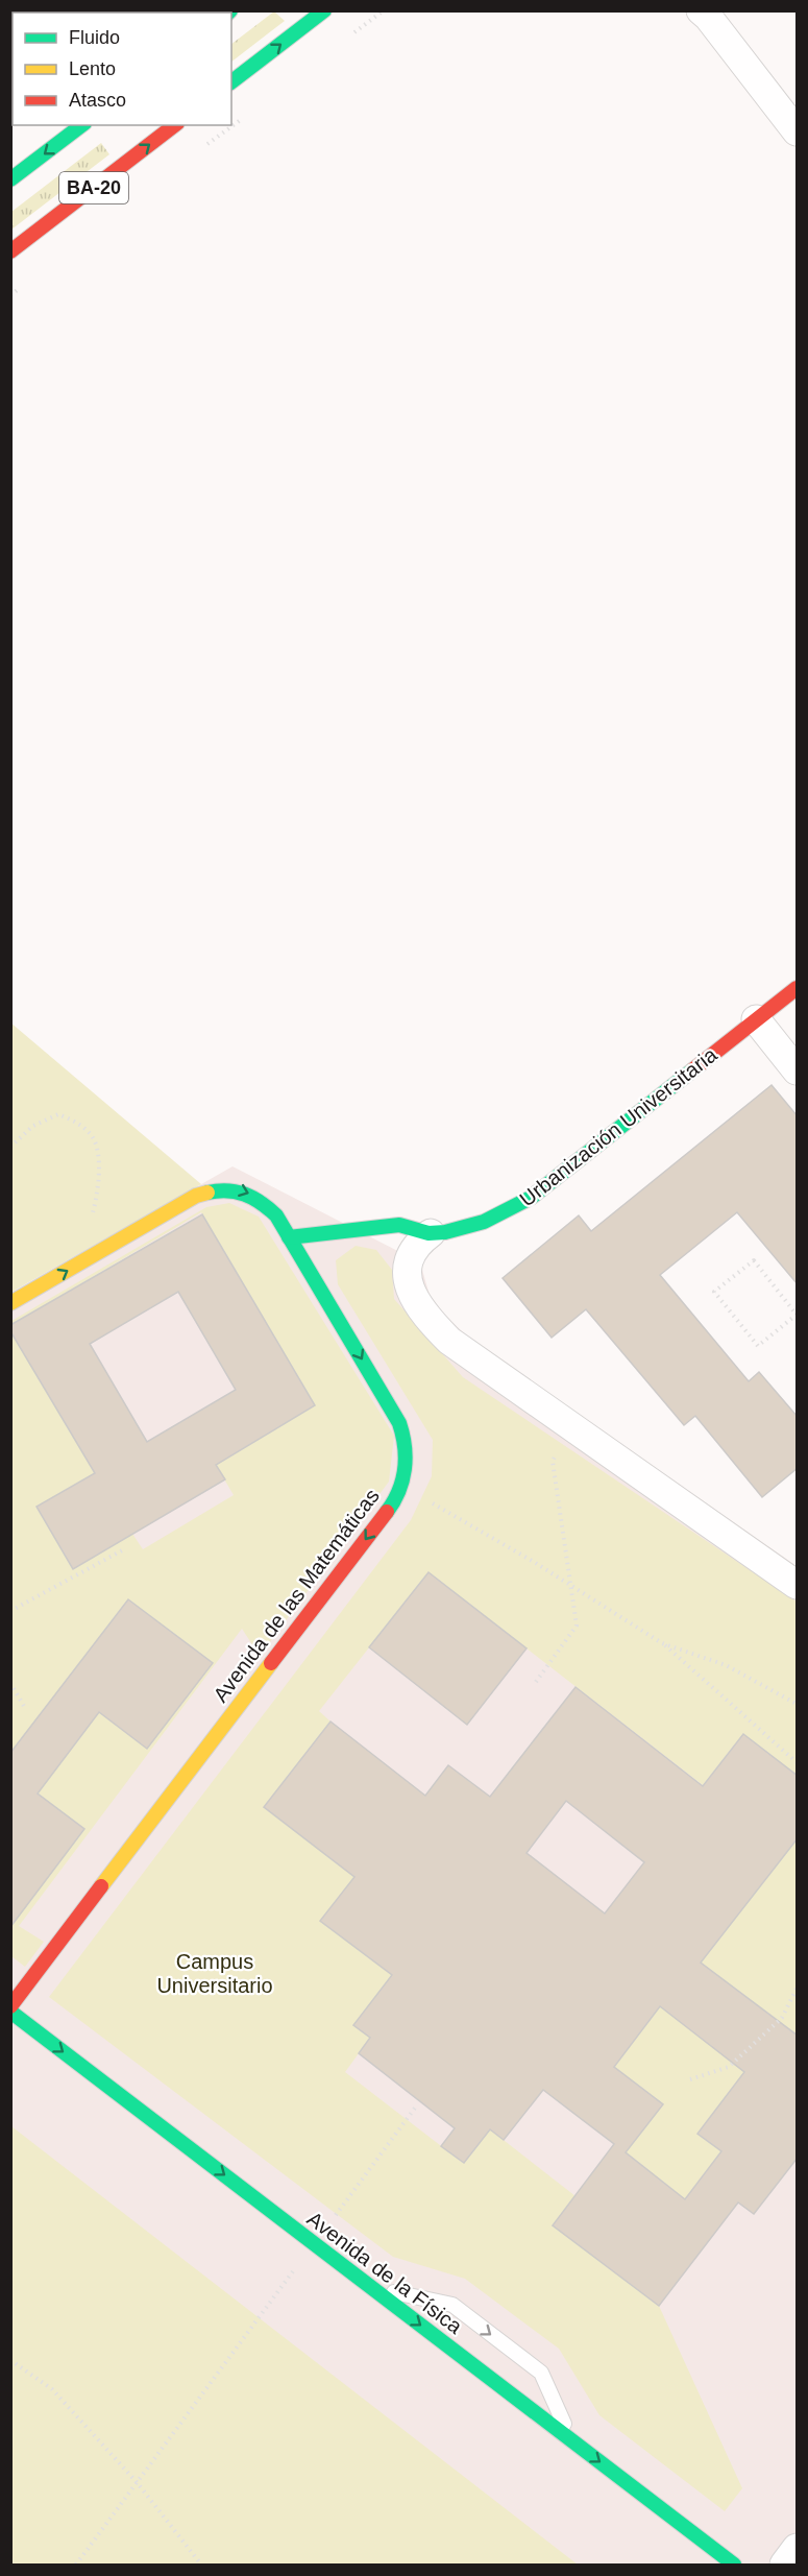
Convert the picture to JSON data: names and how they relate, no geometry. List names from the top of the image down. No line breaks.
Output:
{"streets":{"main road":["BA-20","Urbanización Universitaria","Avenida de las Matemáticas","Avenida de la Física"]},"crossings":[["Urbanización Universitaria","Avenida de las Matemáticas"]],"one_way":["Avenida de la Física"],"parks":["Campus Universitario"],"legend":["Fluido","Lento","Atasco"]}
